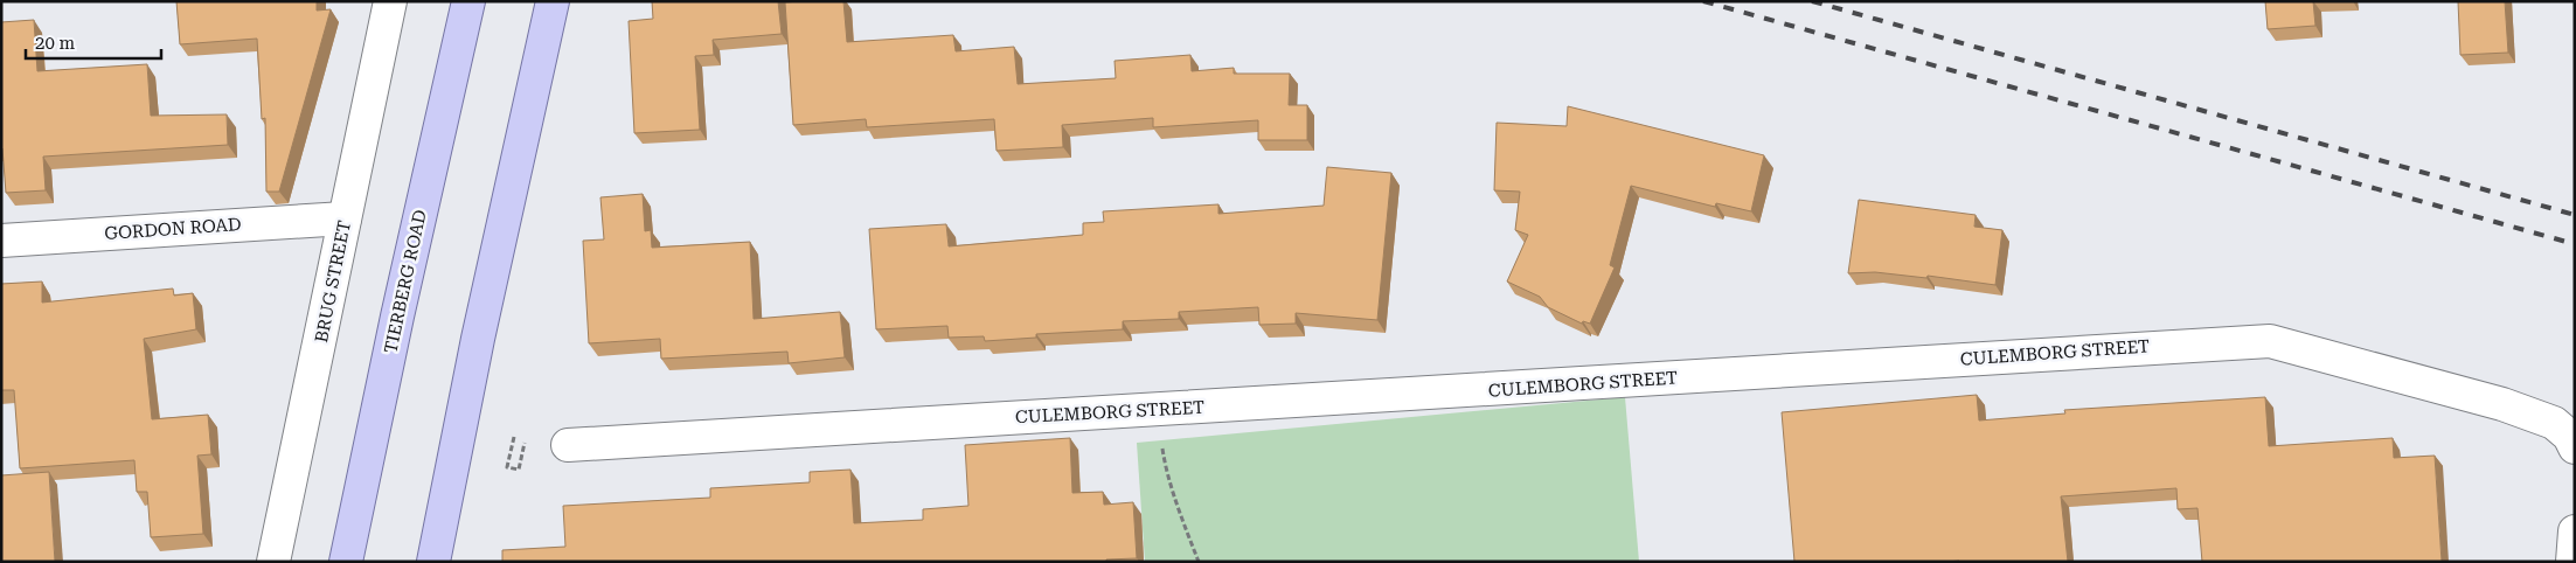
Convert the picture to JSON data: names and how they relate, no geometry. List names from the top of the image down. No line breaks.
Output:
{"streets":{"main road":["TIERBERG ROAD"],"street":["GORDON ROAD","BRUG STREET","CULEMBORG STREET"]},"crossings":[["GORDON ROAD","BRUG STREET"]],"scale_bar":"20 m"}
